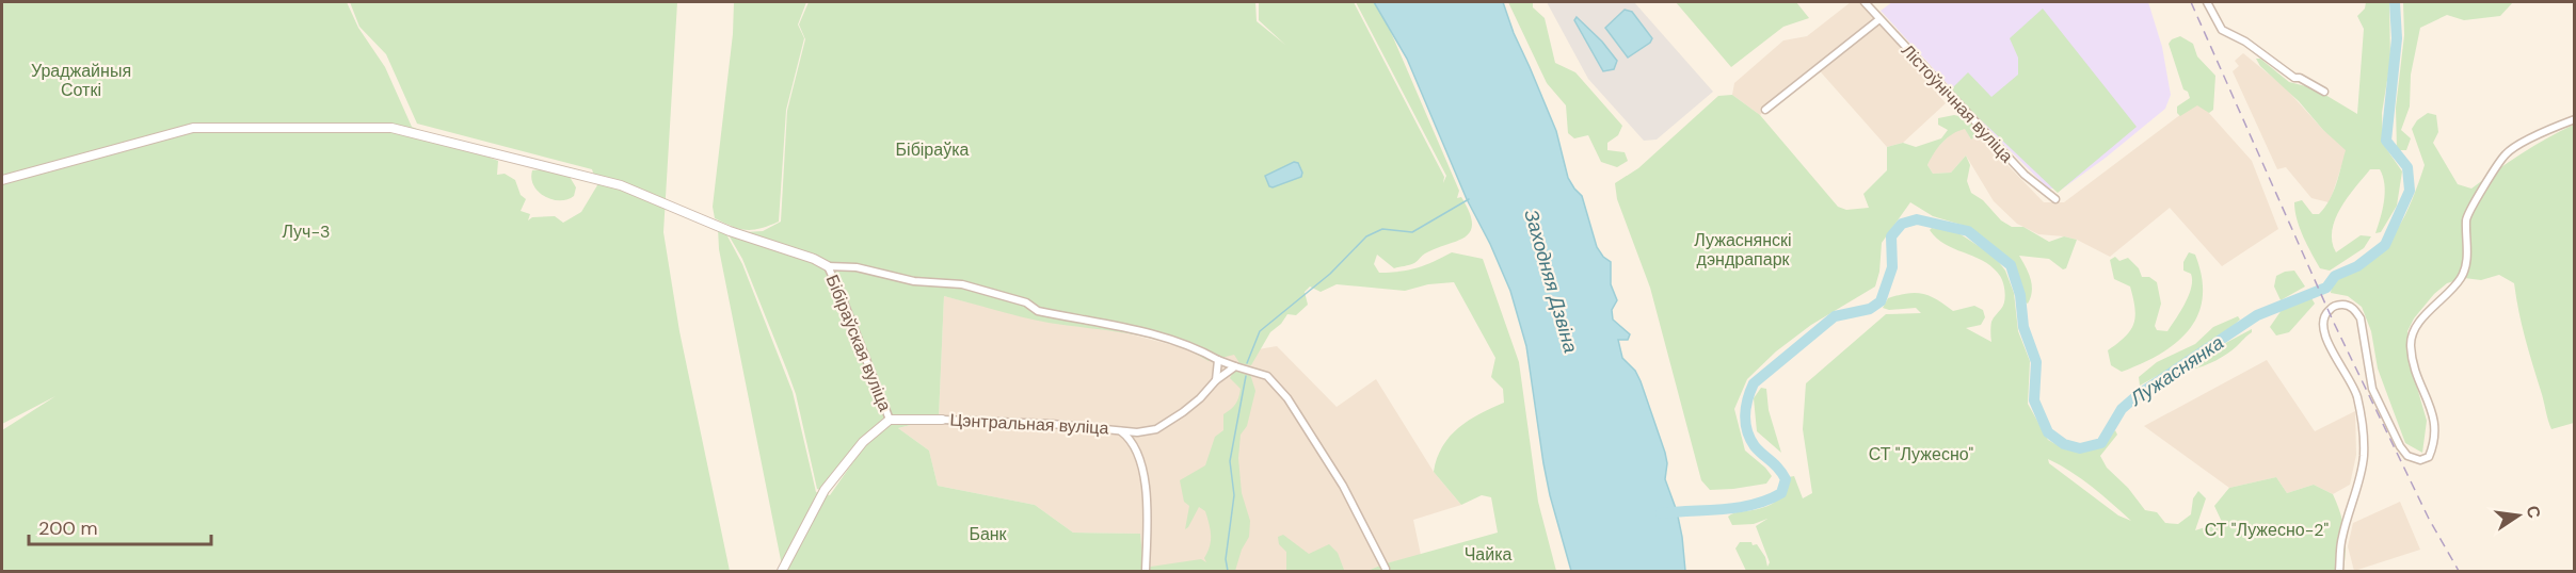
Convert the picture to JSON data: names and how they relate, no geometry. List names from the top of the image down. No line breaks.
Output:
{"streets":{"street":["Лістоўнічная вуліца","Бібіраўская вуліца","Цэнтральная вуліца"]},"water":["Заходняя Дзвіна","Лужаснянка"],"parks":["Ураджайныя Соткі","Бібіраўка","Луч-3","Лужаснянскі дэндрапарк","СТ \"Лужесно\"","СТ \"Лужесно-2\"","Банк","Чайка"],"scale_bar":"200 m","north":"right"}
